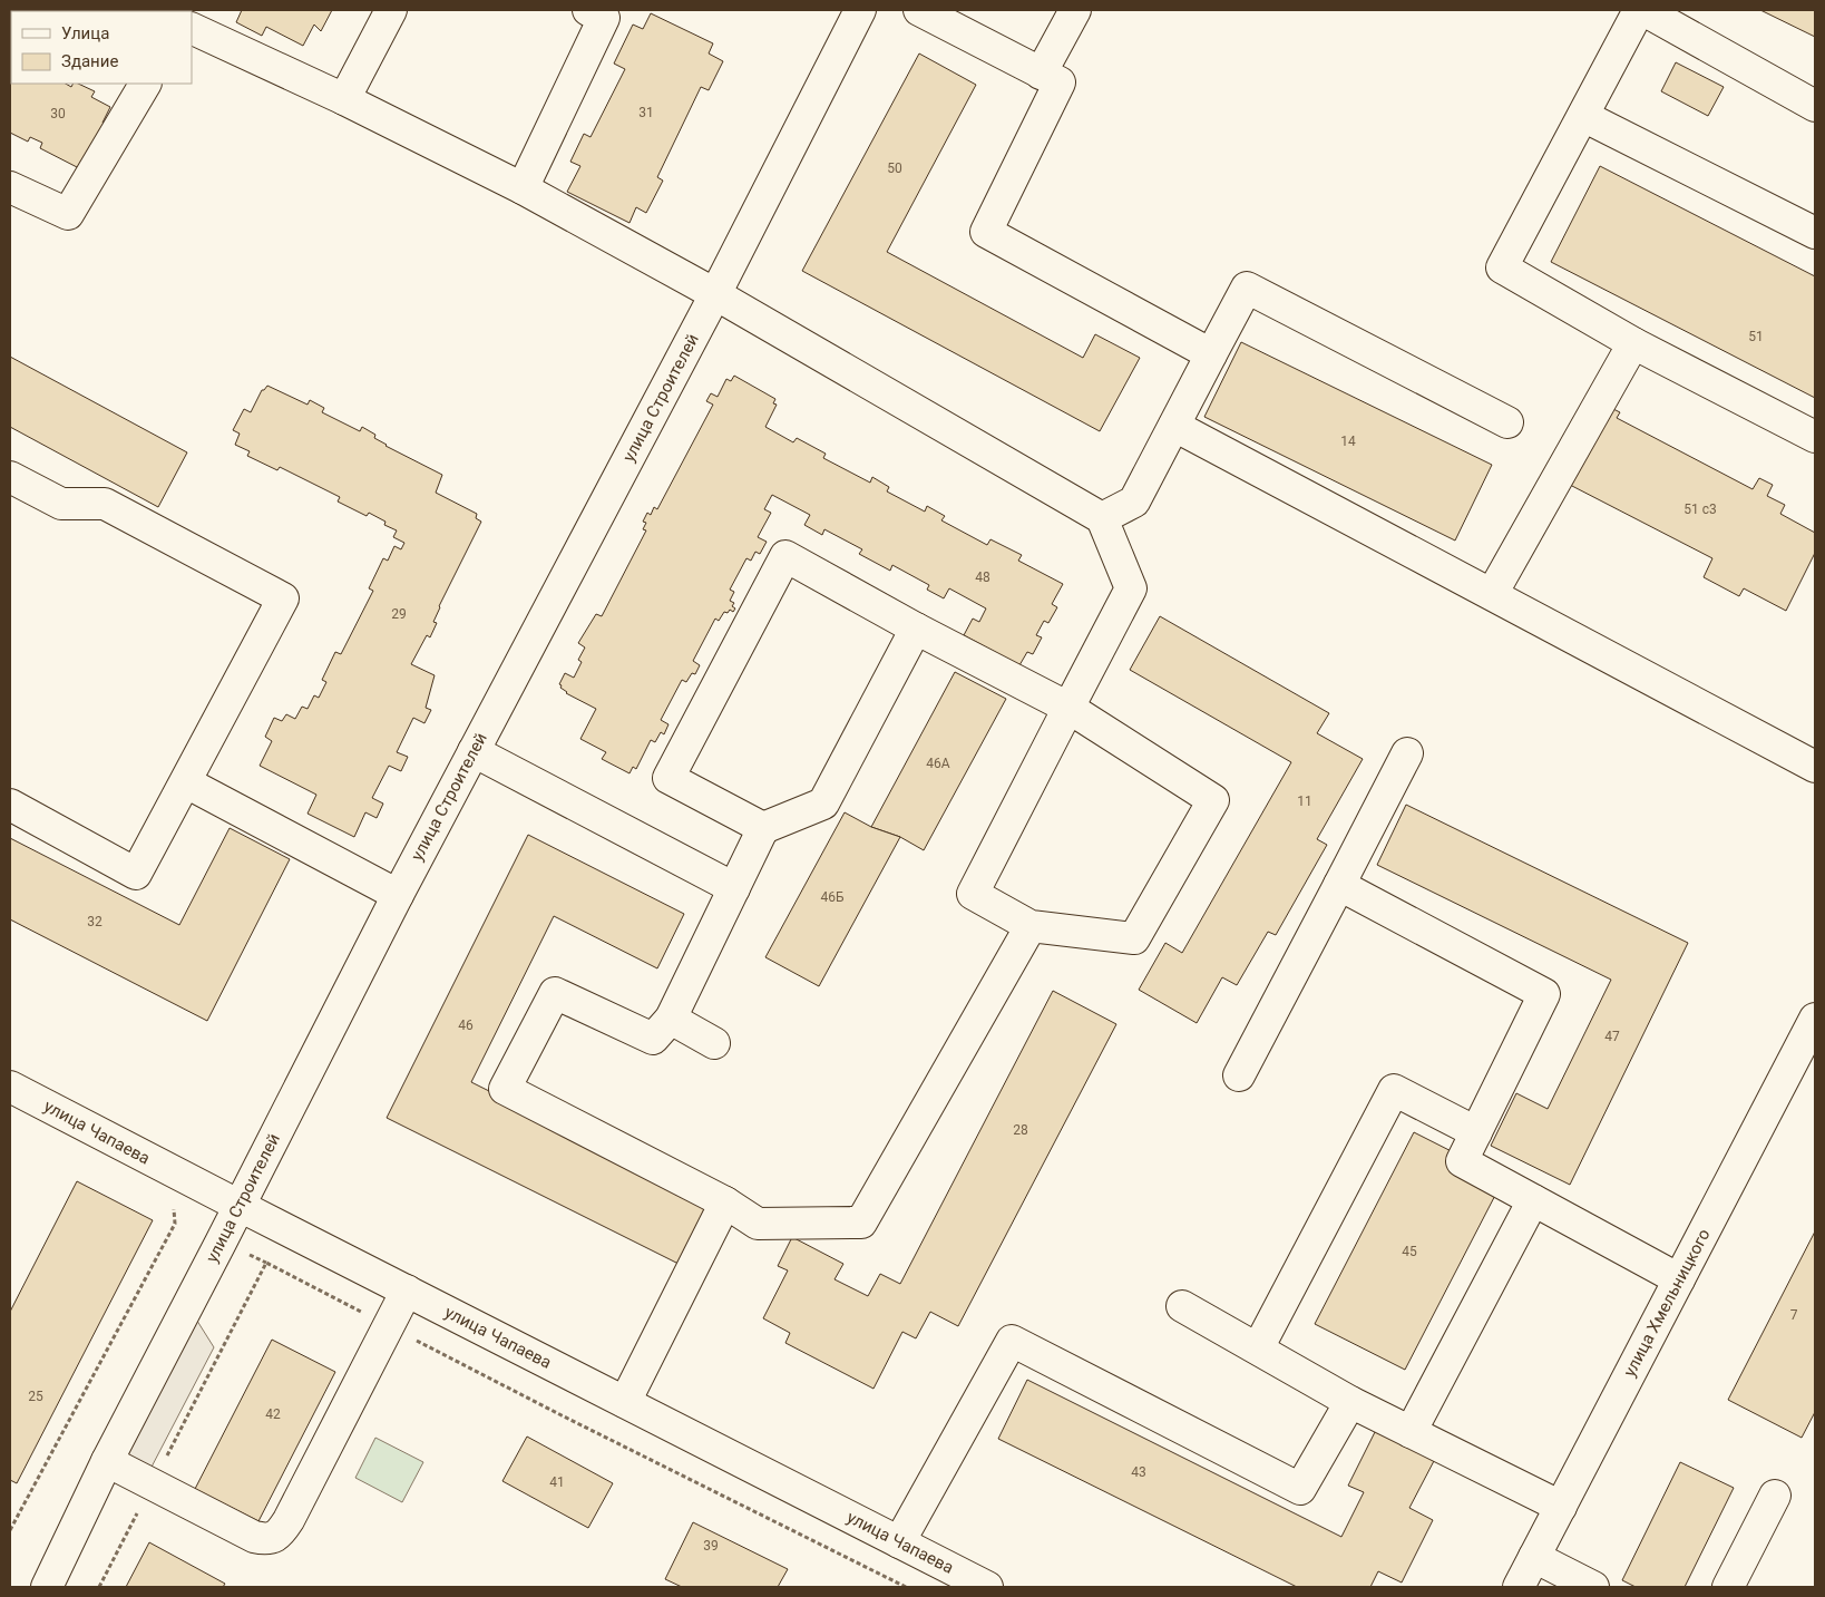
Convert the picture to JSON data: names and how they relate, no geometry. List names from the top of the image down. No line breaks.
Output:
{"streets":{"street":["улица Строителей","улица Чапаева","улица Хмельницкого"]},"crossings":[["улица Строителей","улица Чапаева"]],"house_numbers":["31","30","50","51","14","51 с3","48","29","46А","11","46Б","32","46","47","28","45","7","25","42","43","41","39"],"legend":["Улица","Здание"]}
